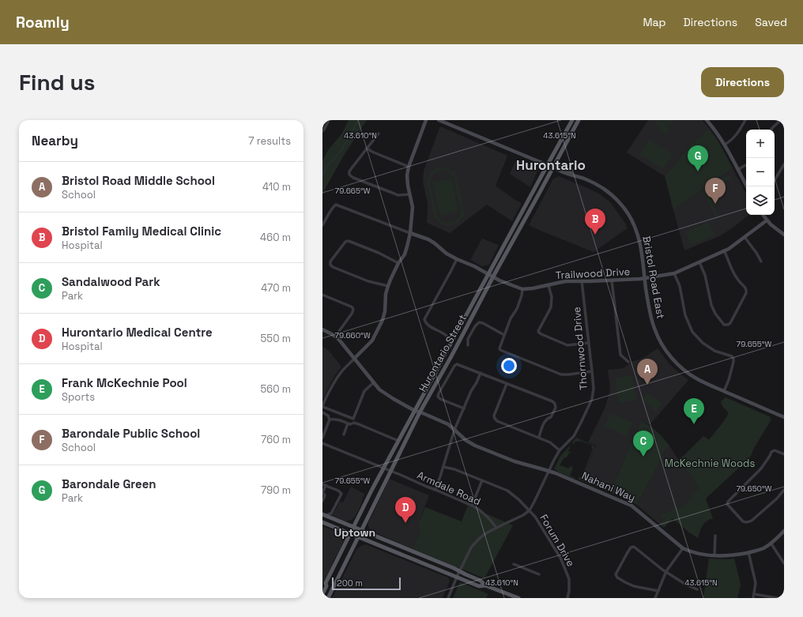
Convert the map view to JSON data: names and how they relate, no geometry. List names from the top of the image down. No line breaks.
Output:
{"streets":{"main road":["Hurontario Street"],"street":["Trailwood Drive","Bristol Road East","Thornwood Drive","Nahani Way","Armdale Road","Forum Drive"]},"crossings":[["Trailwood Drive","Bristol Road East"],["Trailwood Drive","Thornwood Drive"],["Trailwood Drive","Hurontario Street"],["Bristol Road East","Hurontario Street"],["Thornwood Drive","Nahani Way"],["Thornwood Drive","Forum Drive"],["Hurontario Street","Nahani Way"],["Hurontario Street","Armdale Road"]],"districts":["Hurontario","Uptown"],"parks":["McKechnie Woods"],"scale_bar":"200 m","page":{"header":"Roamly","nav":["Map","Directions","Saved"],"buttons":"Directions","title":"Find us","heading":["Nearby","7 results"],"map_buttons":["+","−"],"pins":["G","F","B","A","E","C","D"],"list":[{"mark":"A","name":"Bristol Road Middle School","note":"School","value":"410 m"},{"mark":"B","name":"Bristol Family Medical Clinic","note":"Hospital","value":"460 m"},{"mark":"C","name":"Sandalwood Park","note":"Park","value":"470 m"},{"mark":"D","name":"Hurontario Medical Centre","note":"Hospital","value":"550 m"},{"mark":"E","name":"Frank McKechnie Pool","note":"Sports","value":"560 m"},{"mark":"F","name":"Barondale Public School","note":"School","value":"760 m"},{"mark":"G","name":"Barondale Green","note":"Park","value":"790 m"}],"scale":"200 m"},"coordinates":["43.610°N","43.615°N","79.665°W","79.660°W","79.655°W","79.650°W"]}
